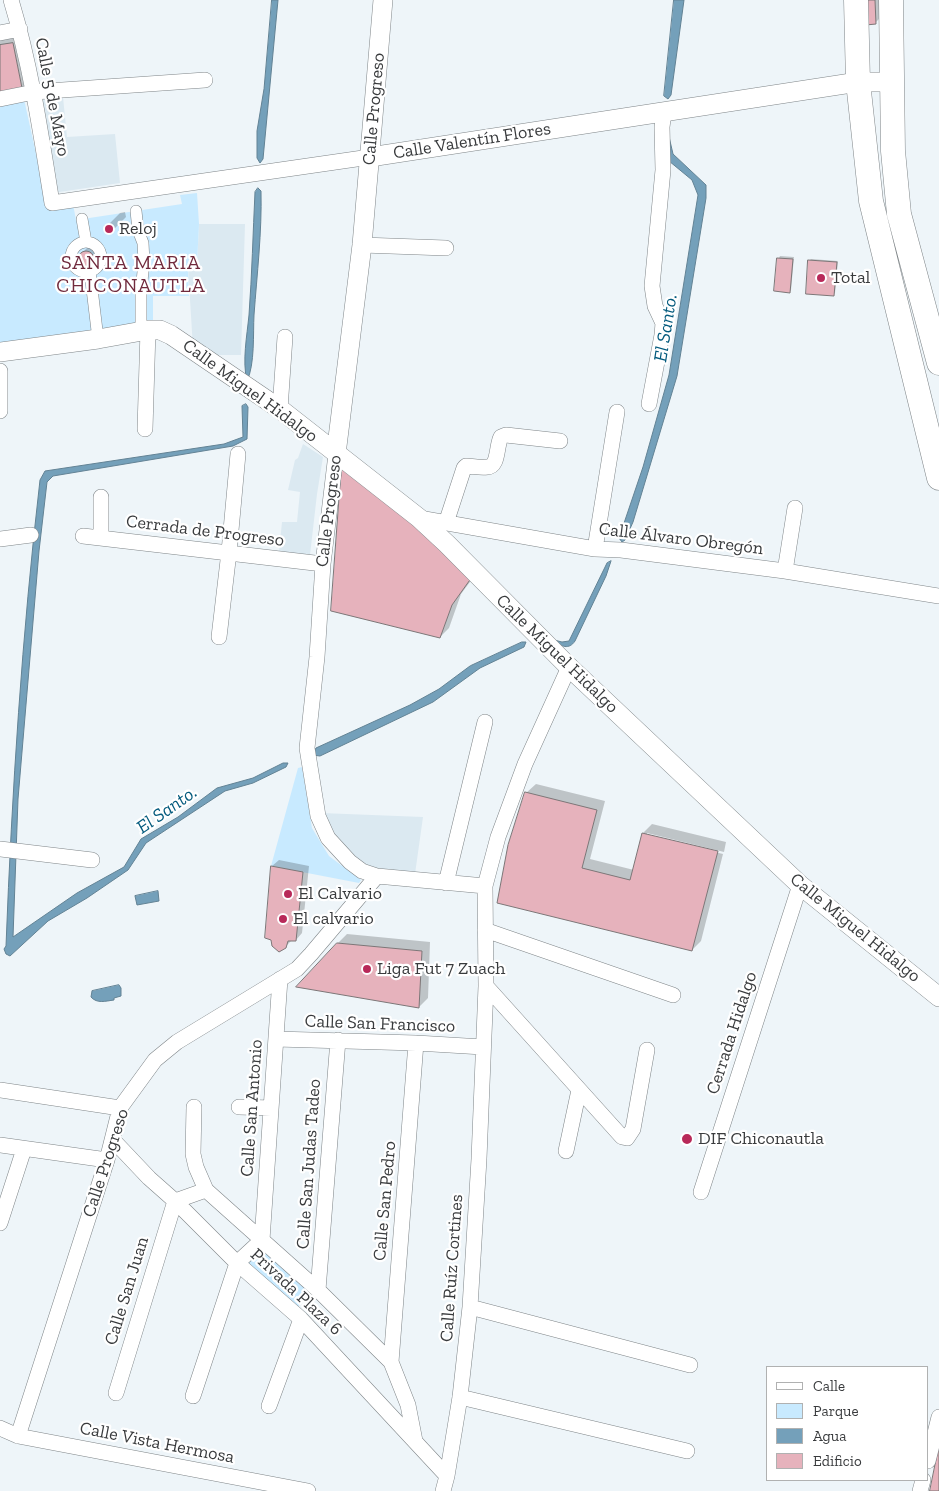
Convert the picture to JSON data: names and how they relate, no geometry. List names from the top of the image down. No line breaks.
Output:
{"streets":{"street":["Calle 5 de Mayo","Calle Progreso","Calle Valentín Flores","Calle Miguel Hidalgo","Cerrada de Progreso","Calle Álvaro Obregón","Calle San Francisco","Cerrada Hidalgo","Calle San Antonio","Calle San Judas Tadeo","Calle San Pedro","Calle Ruíz Cortines","Calle San Juan","Privada Plaza 6","Calle Vista Hermosa"]},"crossings":[["Calle 5 de Mayo","Calle Valentín Flores"],["Calle Progreso","Calle Valentín Flores"],["Calle Progreso","Calle Miguel Hidalgo"],["Calle Progreso","Cerrada de Progreso"],["Calle Progreso","Calle San Antonio"],["Calle Progreso","Privada Plaza 6"],["Calle Progreso","Calle Vista Hermosa"],["Calle Miguel Hidalgo","Calle Álvaro Obregón"],["Calle Miguel Hidalgo","Cerrada Hidalgo"],["Calle San Francisco","Calle San Antonio"],["Calle San Francisco","Calle San Judas Tadeo"],["Calle San Francisco","Calle San Pedro"],["Calle San Francisco","Calle Ruíz Cortines"],["Calle Ruíz Cortines","Privada Plaza 6"],["Calle San Juan","Privada Plaza 6"]],"districts":["SANTA MARIA CHICONAUTLA"],"water":["El Santo."],"places":["Reloj","Total","El Calvario","El calvario","Liga Fut 7 Zuach","DIF Chiconautla"],"legend":["Calle","Parque","Agua","Edificio"]}
